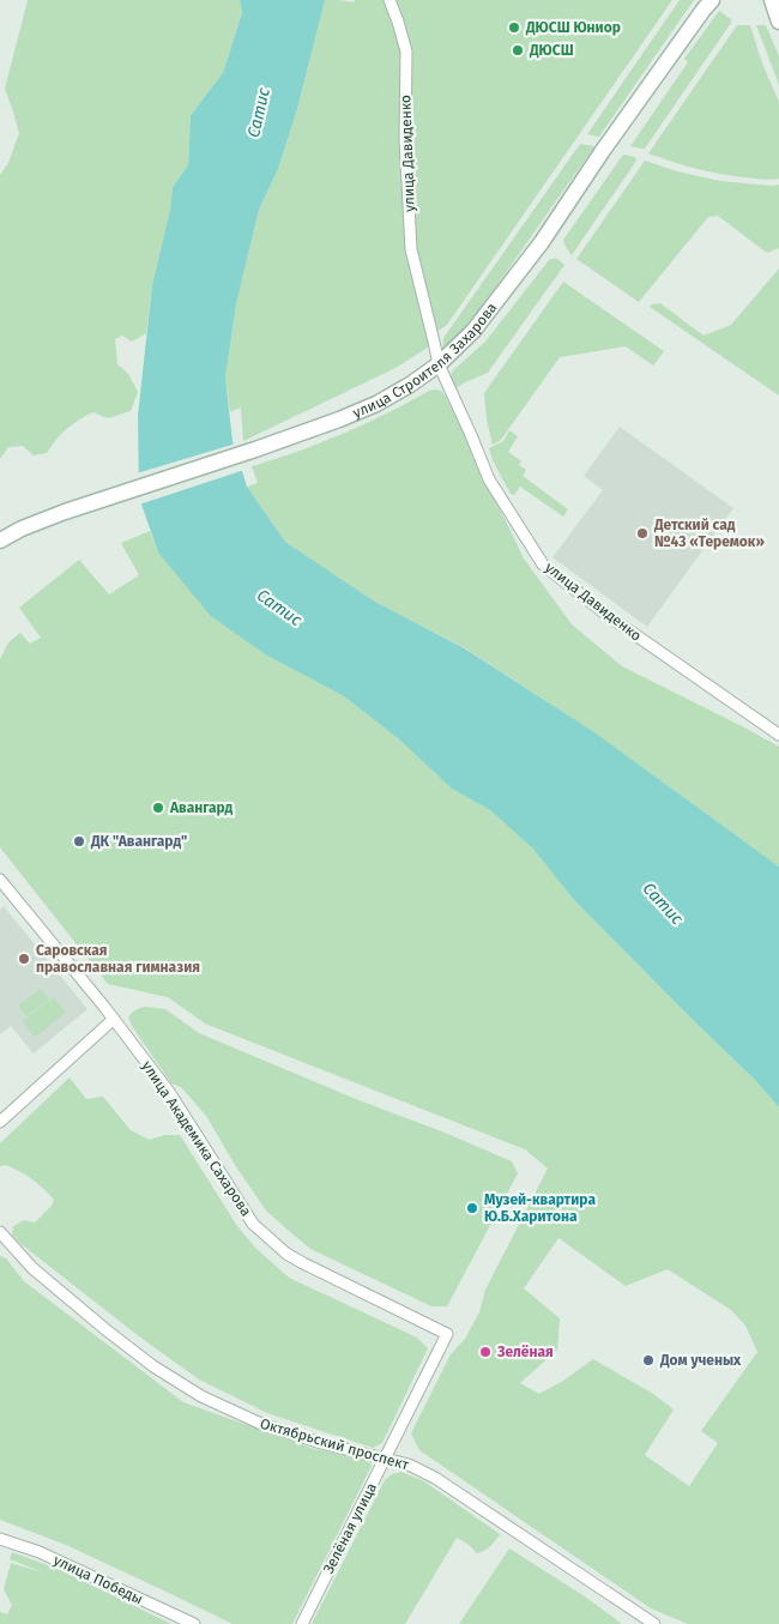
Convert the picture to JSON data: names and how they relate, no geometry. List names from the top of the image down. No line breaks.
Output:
{"streets":{"street":["улица Давиденко","улица Строителя Захарова","улица Академика Сахарова","Октябрьский проспект","Зелёная улица","улица Победы"]},"crossings":[["улица Давиденко","улица Строителя Захарова"],["улица Академика Сахарова","Зелёная улица"],["Октябрьский проспект","Зелёная улица"]],"water":["Сатис"],"places":["ДЮСШ Юниор","ДЮСШ","Детский сад №43 «Теремок»","Авангард","ДК \"Авангард\"","Саровская православная гимназия","Музей-квартира Ю.Б.Харитона","Зелёная","Дом ученых"]}
